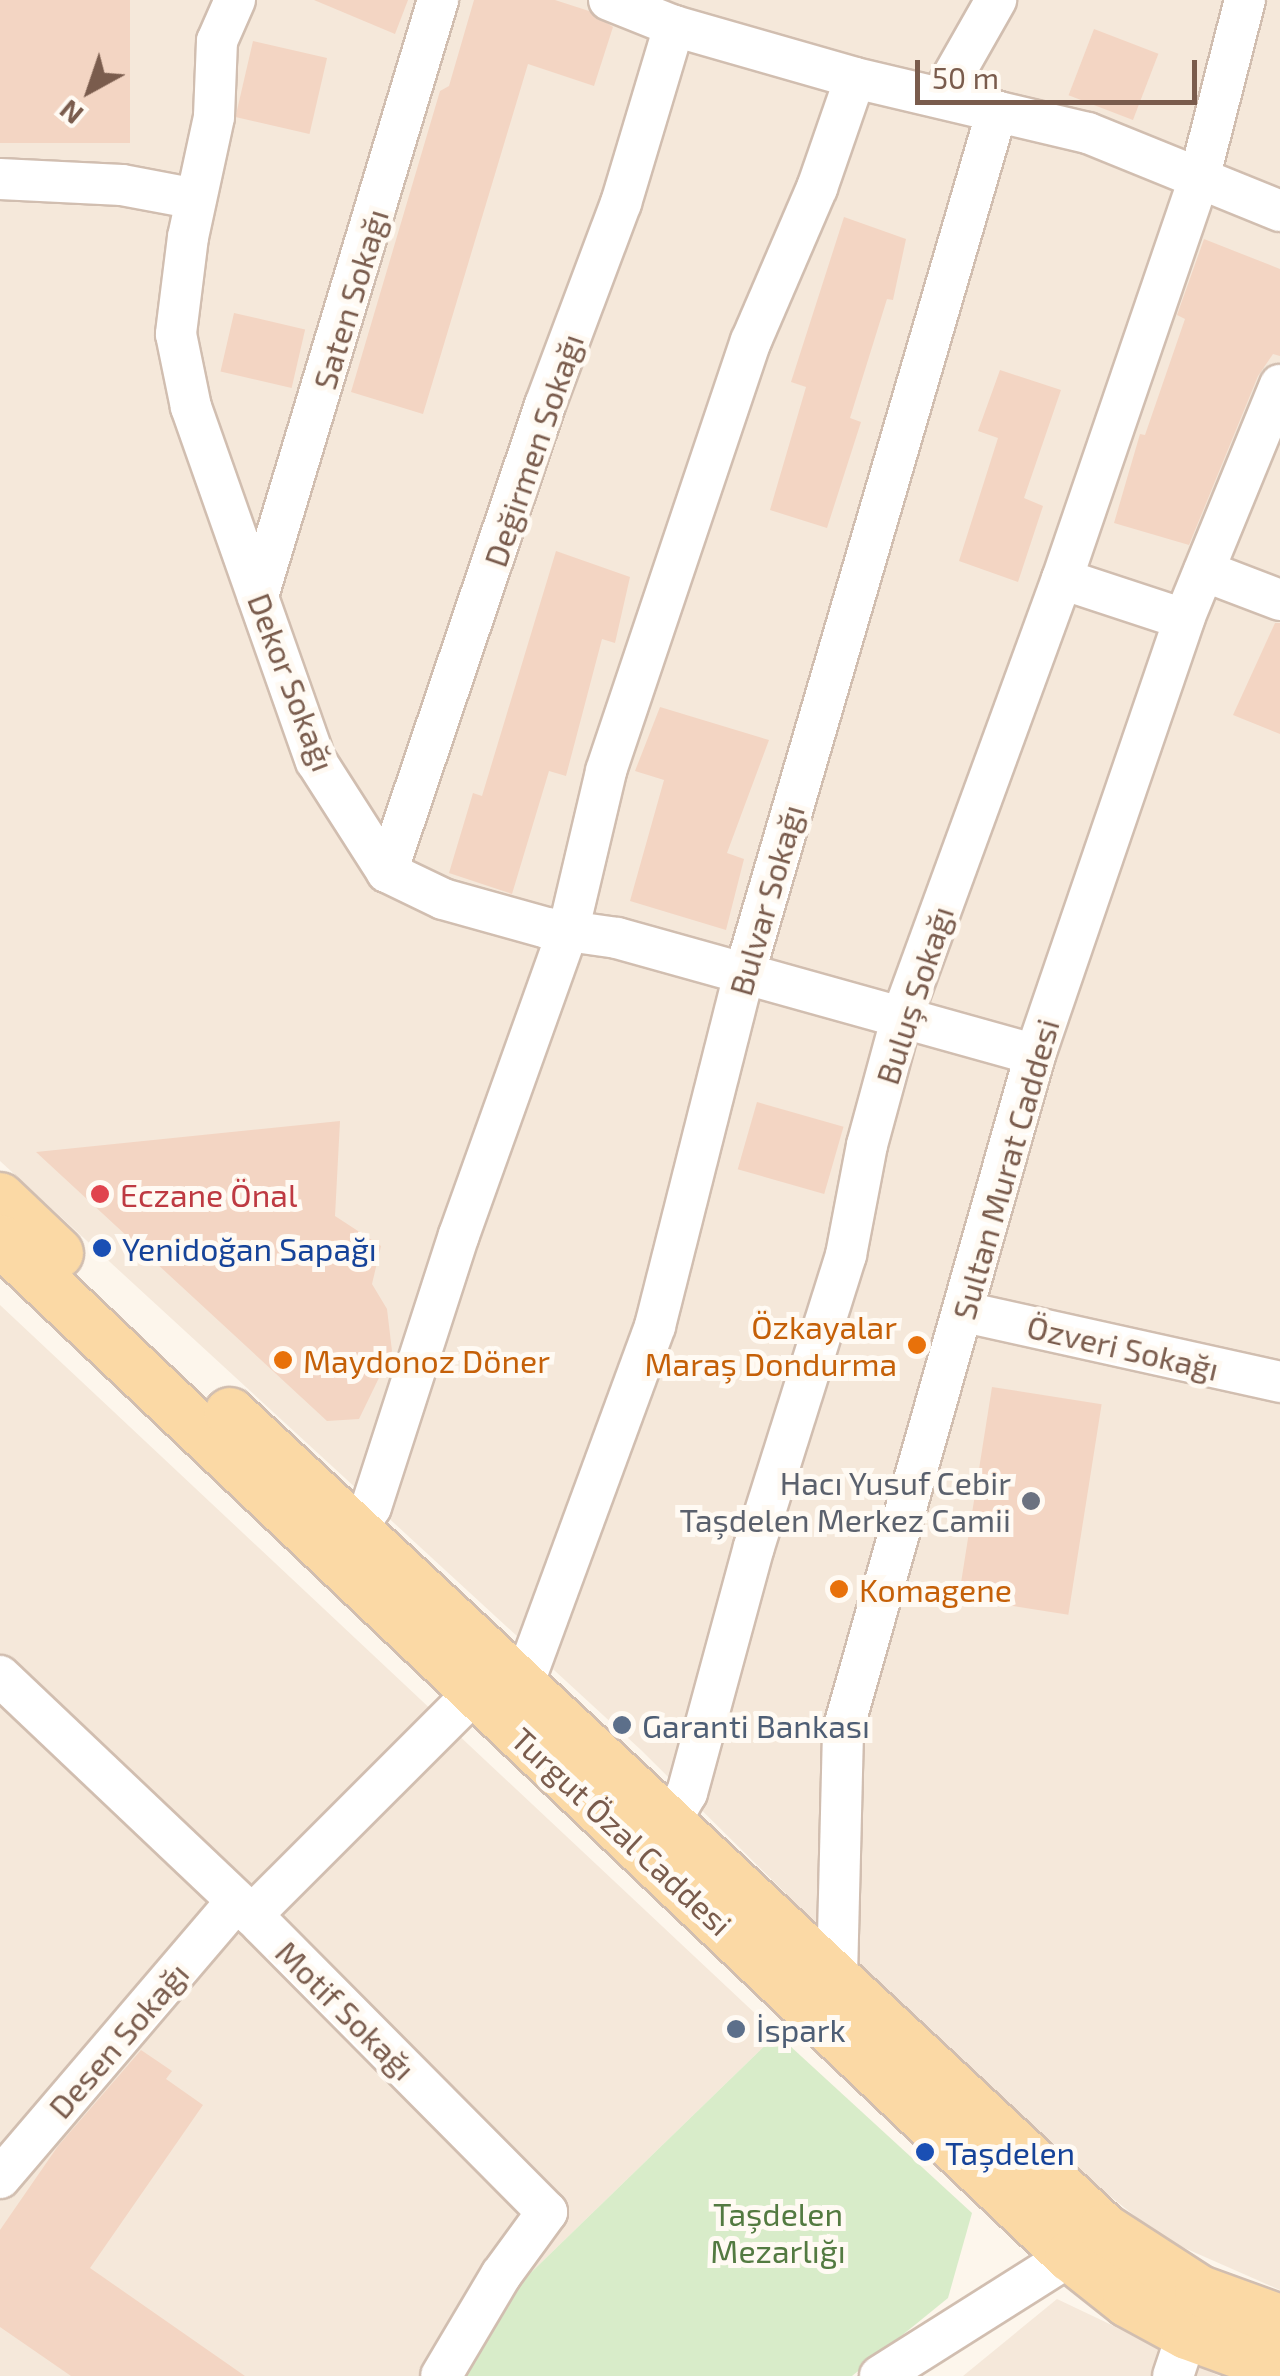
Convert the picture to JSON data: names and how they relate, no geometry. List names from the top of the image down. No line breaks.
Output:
{"streets":{"main road":["Turgut Özal Caddesi"],"street":["Saten Sokağı","Değirmen Sokağı","Dekor Sokağı","Bulvar Sokağı","Buluş Sokağı","Sultan Murat Caddesi","Özveri Sokağı","Motif Sokağı","Desen Sokağı"]},"crossings":[["Saten Sokağı","Dekor Sokağı"],["Değirmen Sokağı","Dekor Sokağı"],["Bulvar Sokağı","Turgut Özal Caddesi"],["Buluş Sokağı","Turgut Özal Caddesi"],["Sultan Murat Caddesi","Özveri Sokağı"],["Sultan Murat Caddesi","Turgut Özal Caddesi"],["Turgut Özal Caddesi","Desen Sokağı"],["Motif Sokağı","Desen Sokağı"]],"parks":["Taşdelen Mezarlığı"],"places":["Eczane Önal","Yenidoğan Sapağı","Özkayalar Maraş Dondurma","Maydonoz Döner","Hacı Yusuf Cebir Taşdelen Merkez Camii","Komagene","Garanti Bankası","İspark","Taşdelen"],"scale_bar":"50 m","north":"bottom left"}
